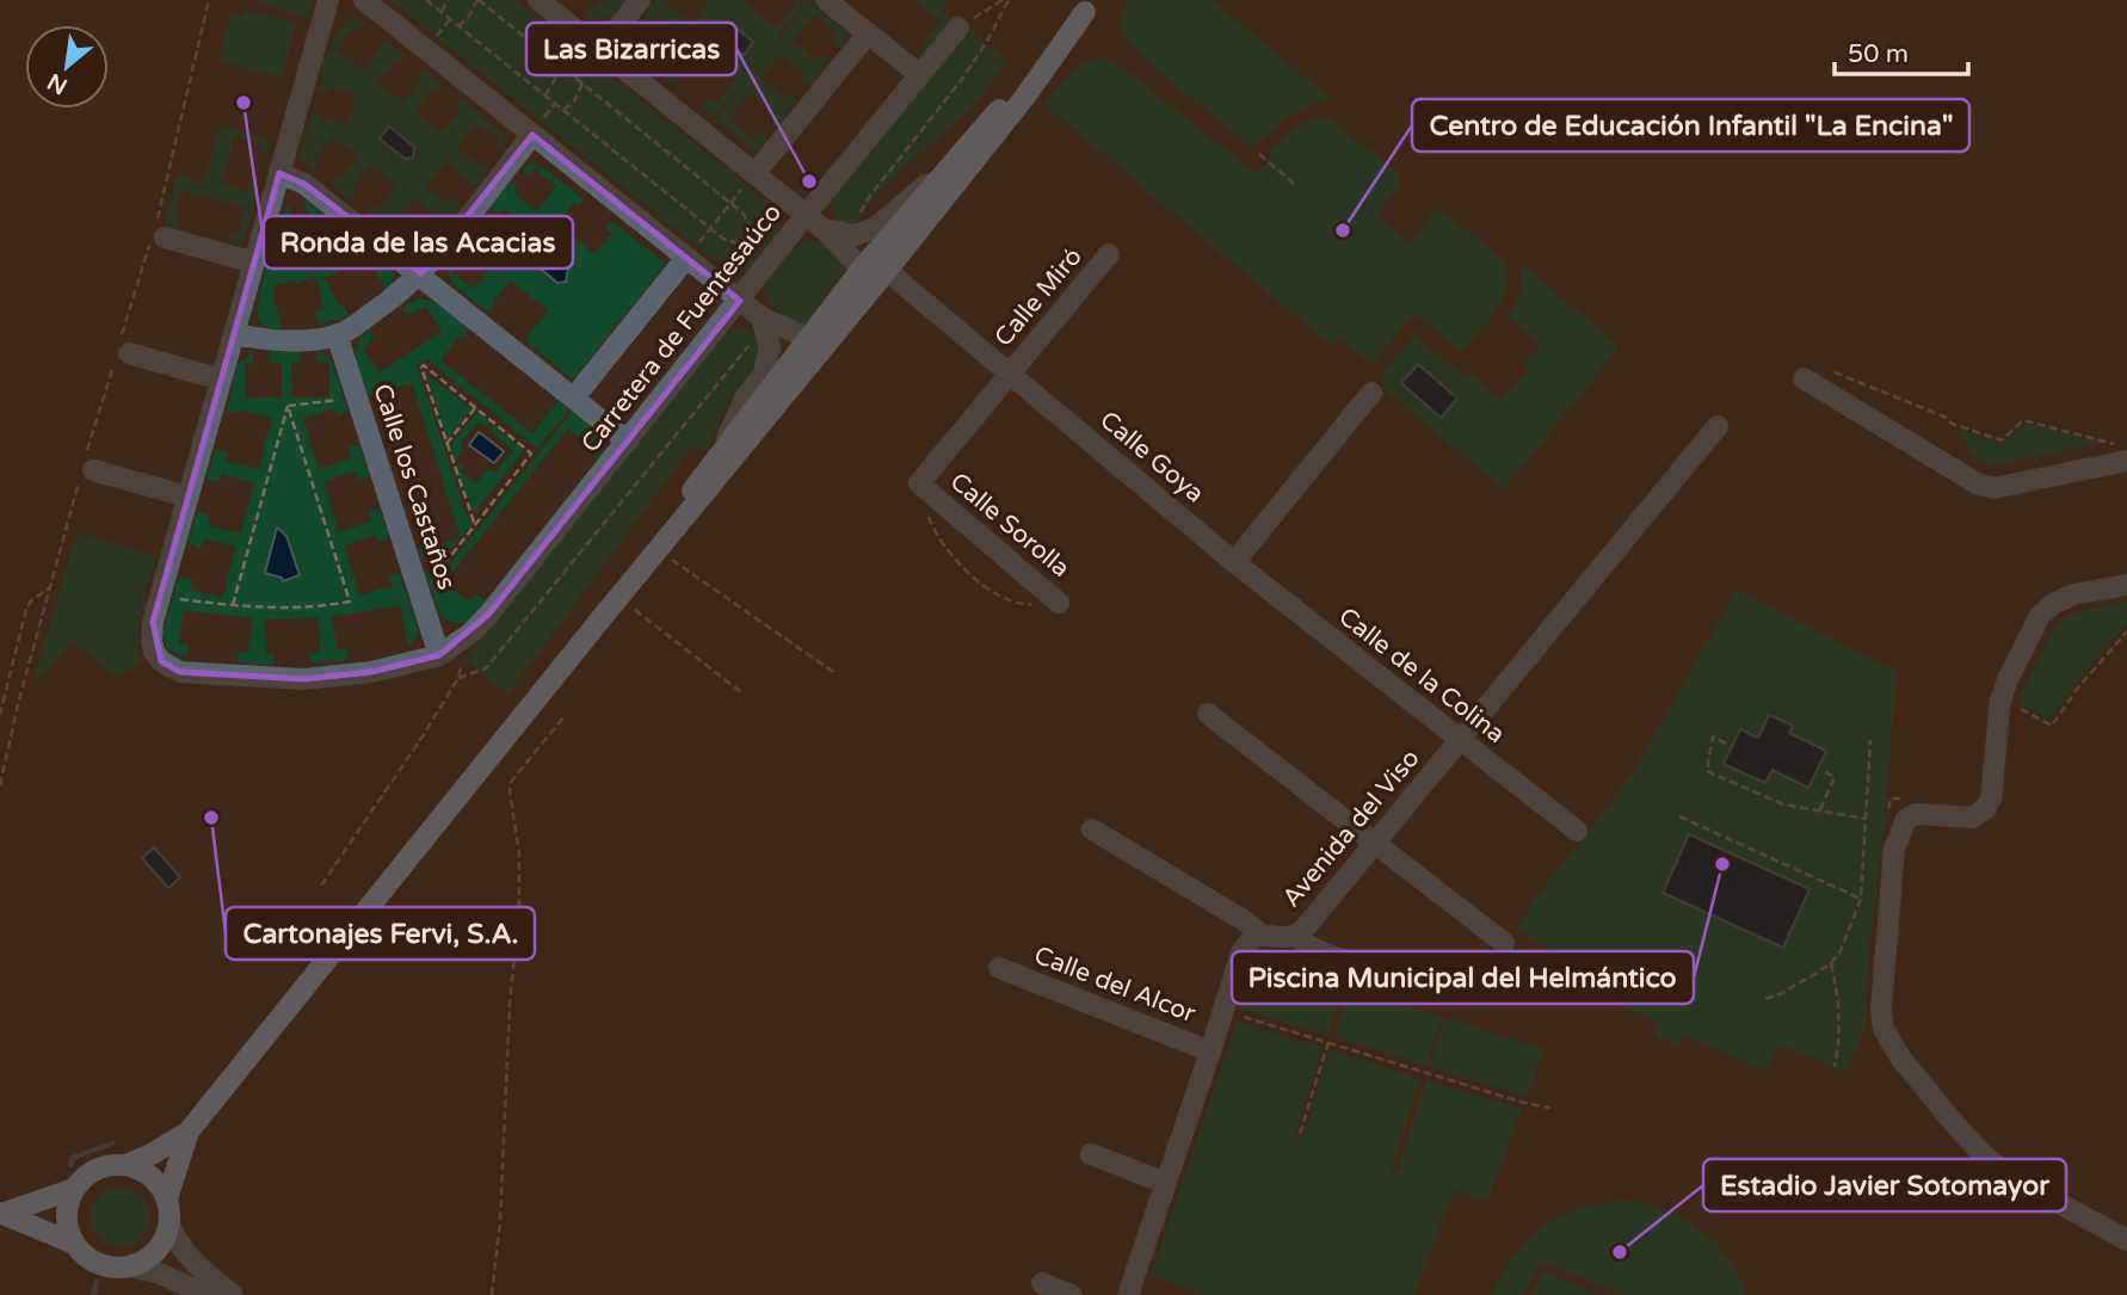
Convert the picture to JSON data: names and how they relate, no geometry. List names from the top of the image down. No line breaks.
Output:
{"streets":{"street":["Calle Miró","Carretera de Fuentesaúco","Calle Goya","Calle los Castaños","Calle Sorolla","Calle de la Colina","Avenida del Viso","Calle del Alcor"]},"crossings":[["Calle Miró","Calle Goya"],["Calle Miró","Calle Sorolla"],["Carretera de Fuentesaúco","Calle los Castaños"],["Calle Goya","Calle Sorolla"],["Calle Goya","Calle de la Colina"],["Calle de la Colina","Avenida del Viso"]],"places":["Ronda de las Acacias","Las Bizarricas","Centro de Educación Infantil \"La Encina\"","Cartonajes Fervi, S.A.","Piscina Municipal del Helmántico","Estadio Javier Sotomayor"],"scale_bar":"50 m","north":"bottom left"}
